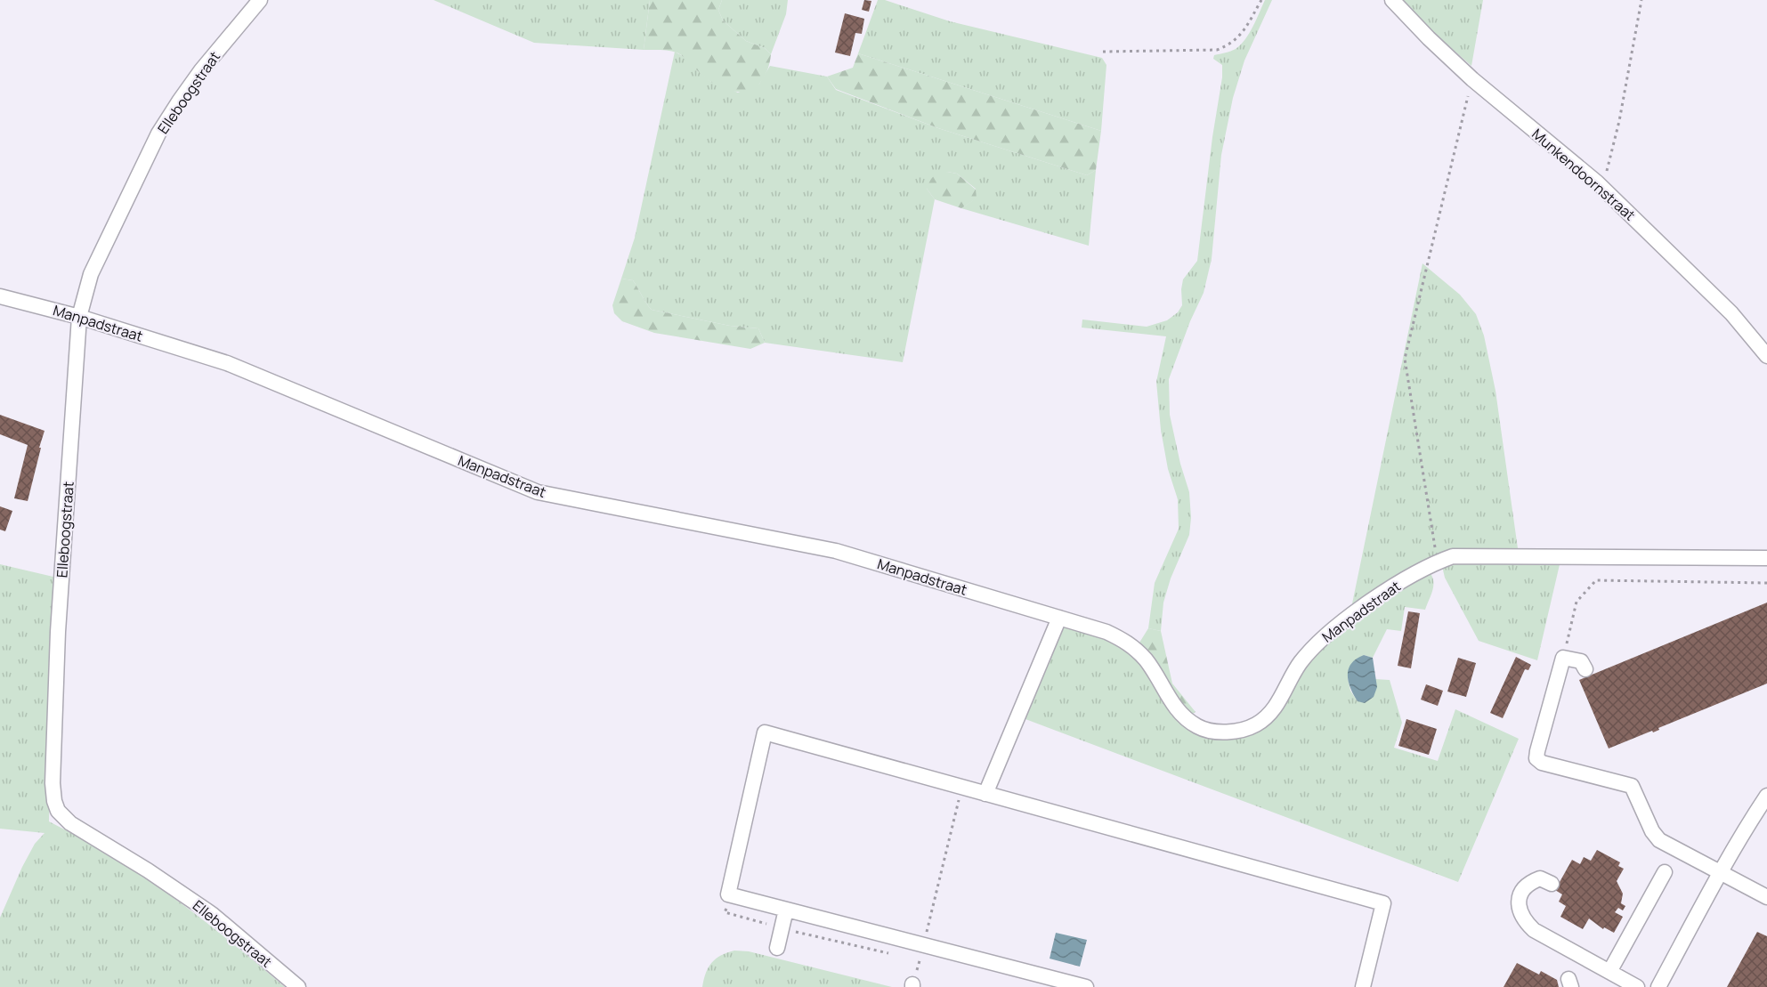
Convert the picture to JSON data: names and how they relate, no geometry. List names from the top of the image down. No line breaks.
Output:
{"streets":{"street":["Elleboogstraat","Munkendoornstraat","Manpadstraat"]},"crossings":[["Elleboogstraat","Manpadstraat"]]}
